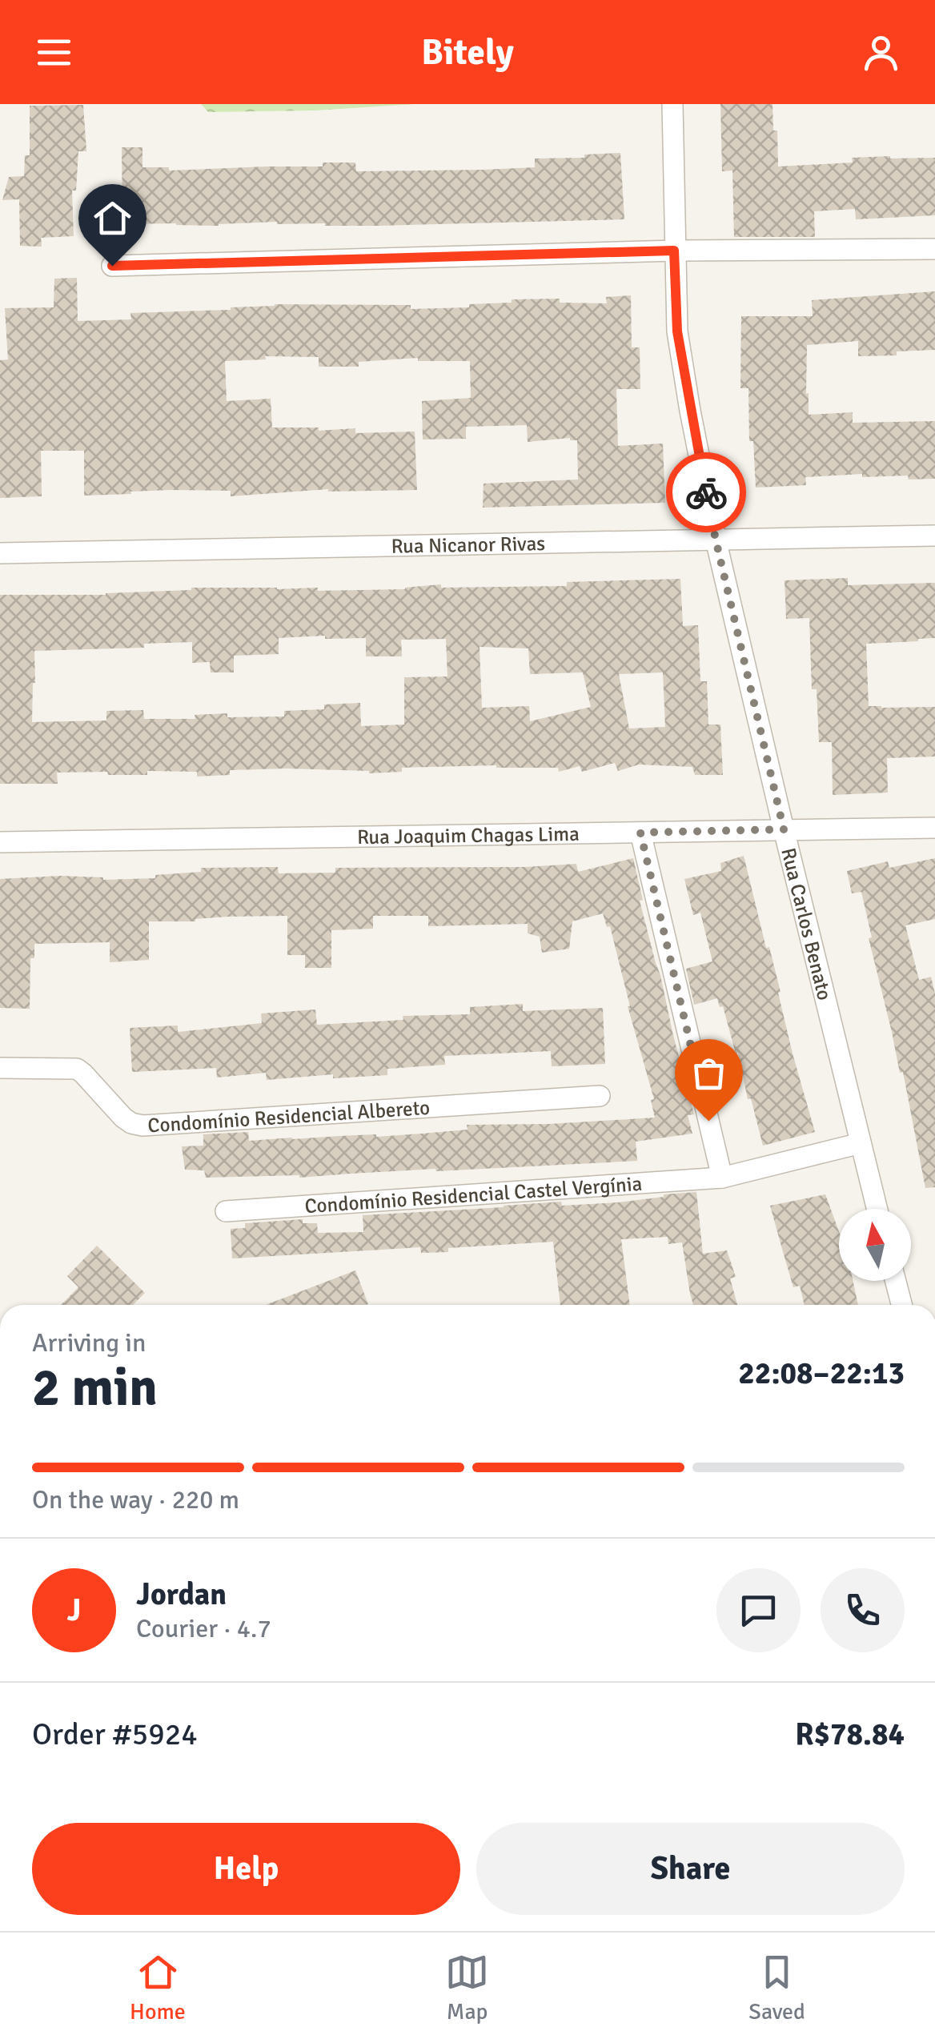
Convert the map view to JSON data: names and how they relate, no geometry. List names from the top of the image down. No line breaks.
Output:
{"streets":{"street":["Rua Nicanor Rivas","Rua Joaquim Chagas Lima","Rua Carlos Benato","Condomínio Residencial Albereto","Condomínio Residencial Castel Vergínia"]},"crossings":[["Rua Nicanor Rivas","Rua Carlos Benato"],["Rua Joaquim Chagas Lima","Rua Carlos Benato"],["Rua Carlos Benato","Condomínio Residencial Castel Vergínia"]],"north":"top","page":{"header":"Bitely","heading":["2 min","Arriving in","22:08–22:13"],"panel":["Jordan","Courier · 4.7","Order #5924","R$78.84"],"bar":"On the way · 220 m","round":"J","buttons":["Help","Share"],"tabs":["Home","Map","Saved"]}}
